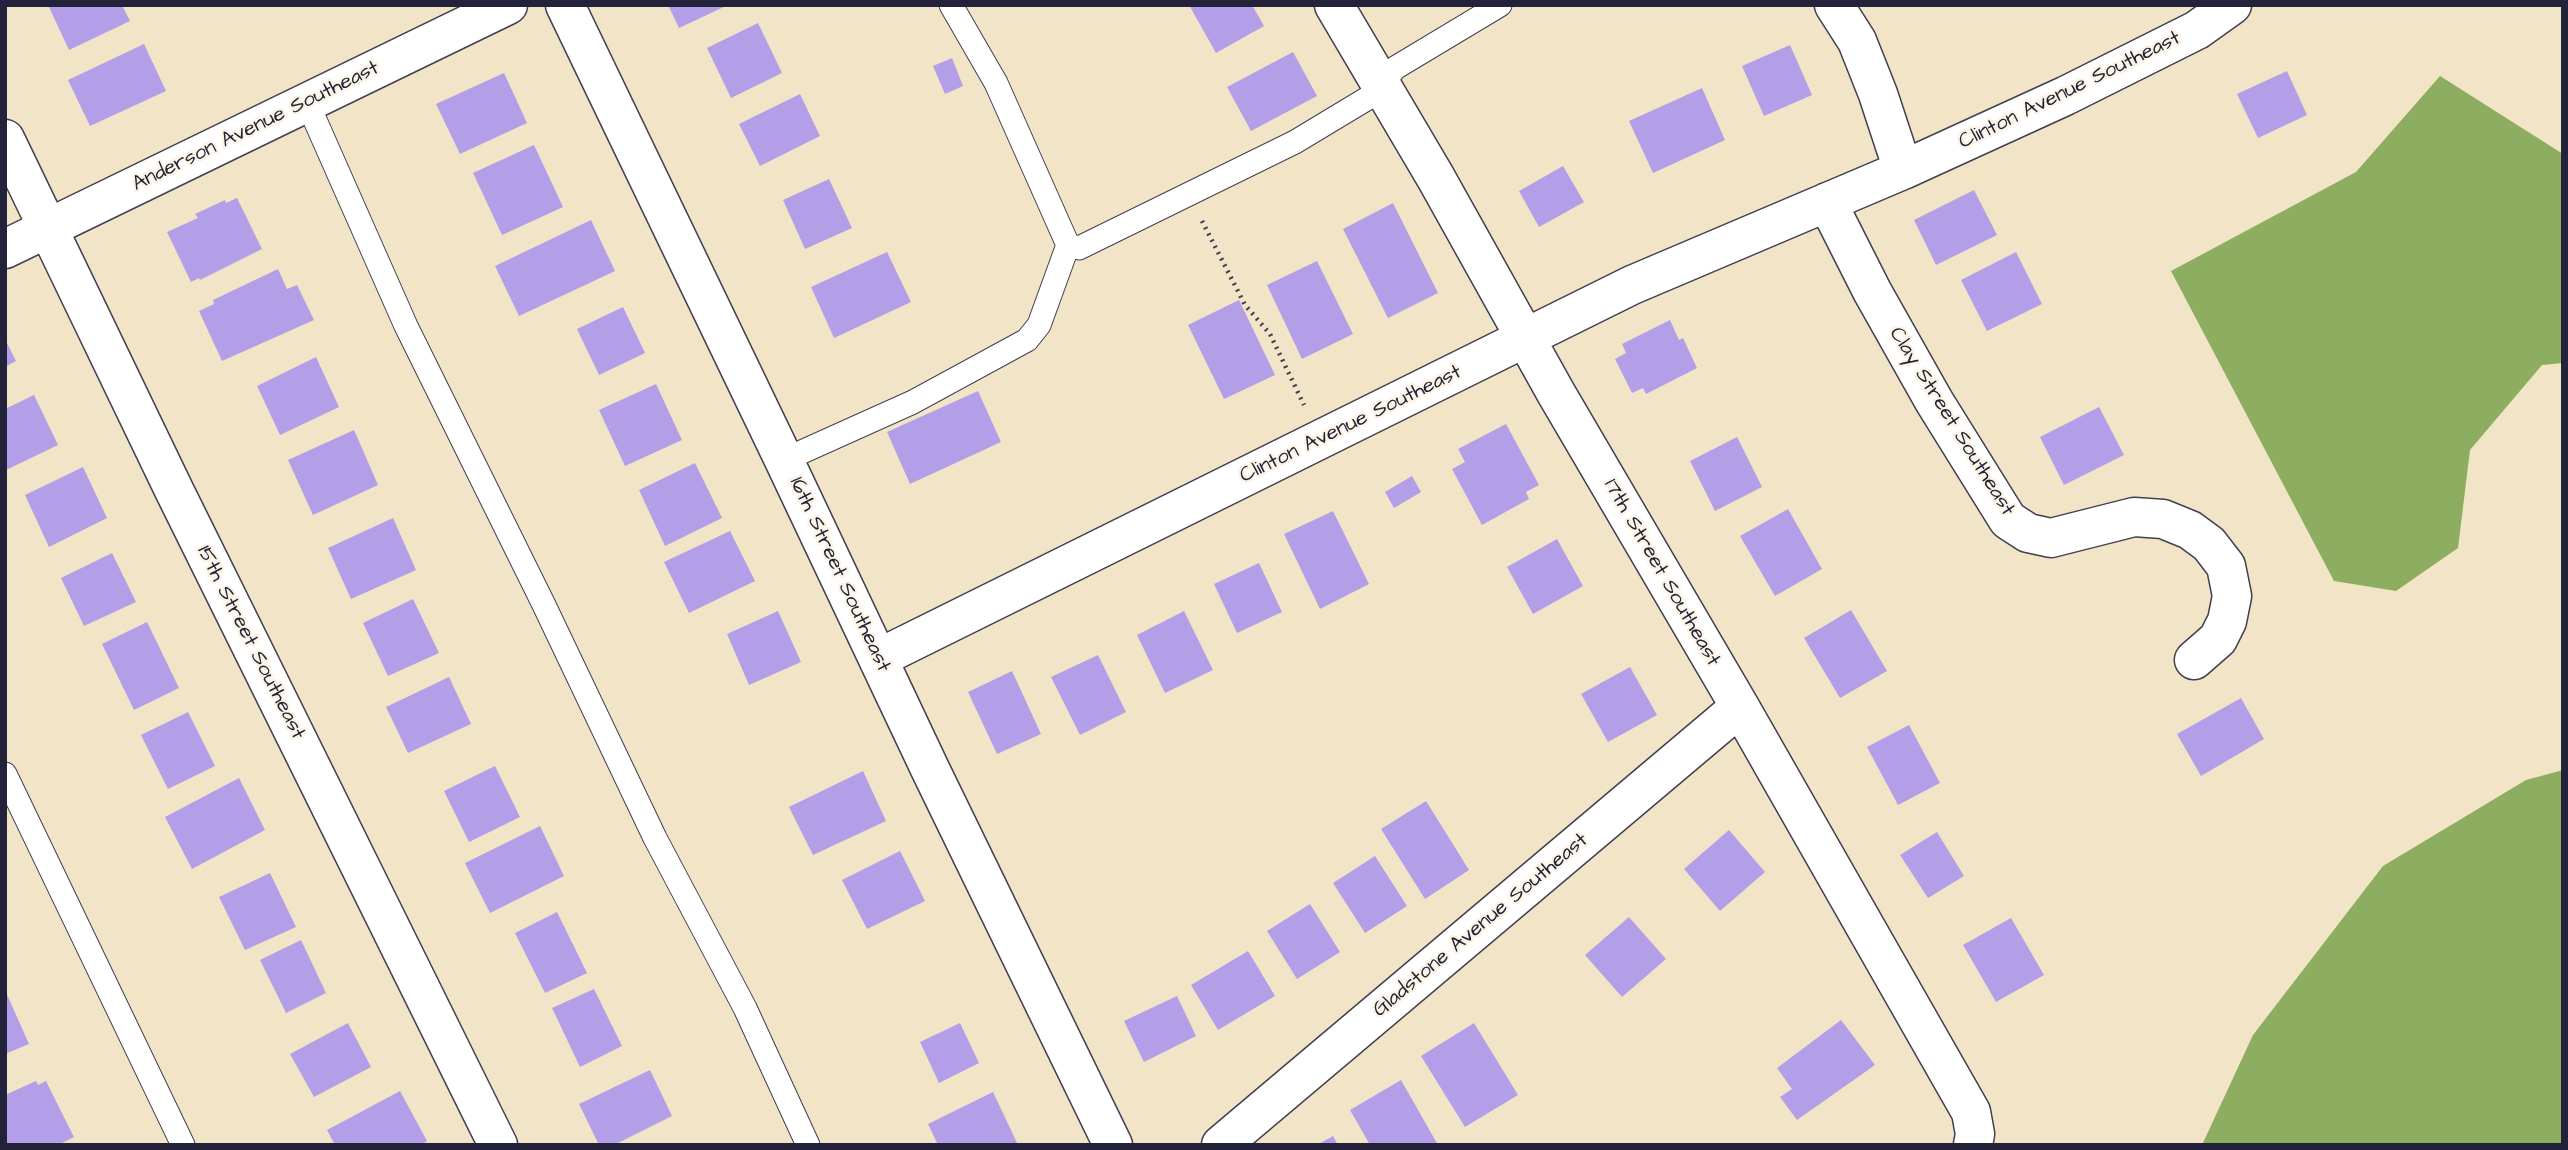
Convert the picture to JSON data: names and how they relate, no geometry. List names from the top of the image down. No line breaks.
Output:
{"streets":{"street":["Clinton Avenue Southeast","Anderson Avenue Southeast","Clay Street Southeast","17th Street Southeast","16th Street Southeast","15th Street Southeast","Gladstone Avenue Southeast"]},"crossings":[["Clinton Avenue Southeast","Clay Street Southeast"],["Clinton Avenue Southeast","17th Street Southeast"],["Clinton Avenue Southeast","16th Street Southeast"],["Anderson Avenue Southeast","15th Street Southeast"],["17th Street Southeast","Gladstone Avenue Southeast"]]}
